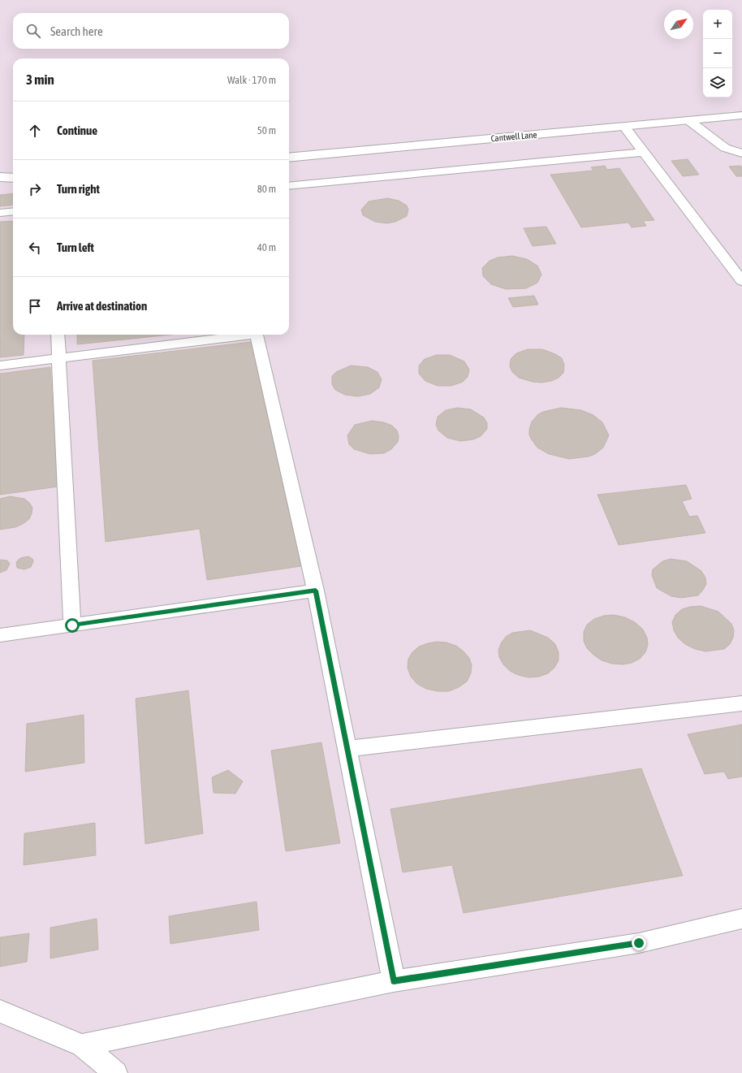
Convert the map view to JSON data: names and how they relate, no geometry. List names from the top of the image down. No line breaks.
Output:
{"streets":{"street":["Cantwell Lane"]},"north":"top right","page":{"map_buttons":["+","−"],"search":"Search here","heading":["3 min","Walk · 170 m"],"list":[["Continue","50 m"],["Turn right","80 m"],["Turn left","40 m"],"Arrive at destination"]}}
